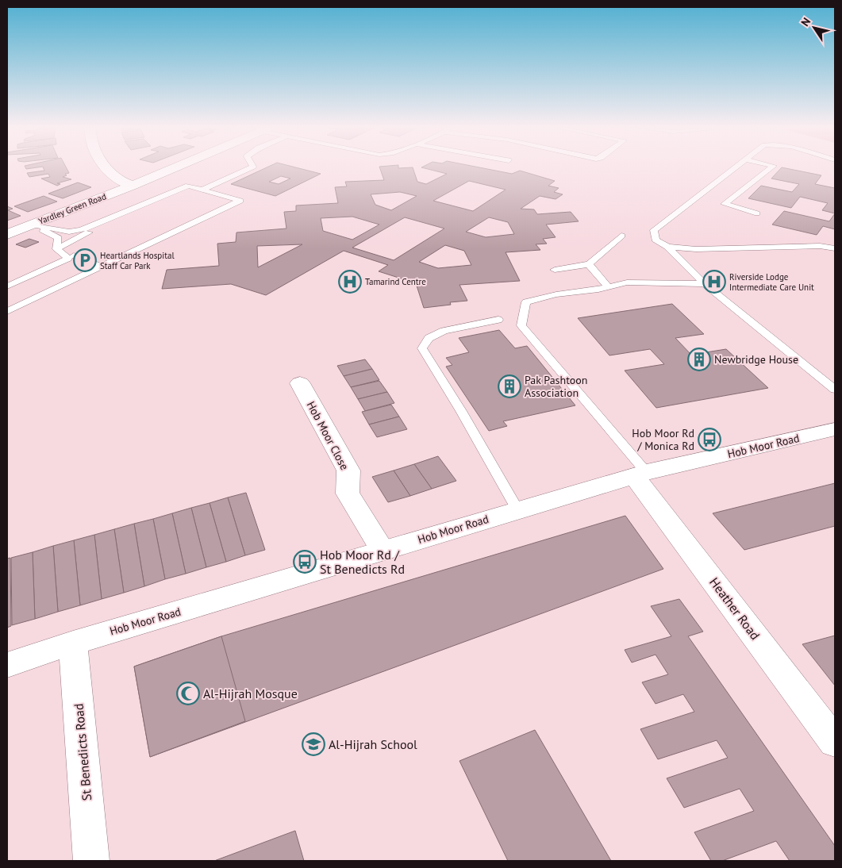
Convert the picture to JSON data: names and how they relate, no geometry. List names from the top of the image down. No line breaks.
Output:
{"streets":{"street":["Yardley Green Road","Hob Moor Close","Hob Moor Road","Heather Road","St Benedicts Road"]},"crossings":[["Hob Moor Close","Hob Moor Road"],["Hob Moor Road","Heather Road"],["Hob Moor Road","St Benedicts Road"]],"places":{"parking":["Heartlands Hospital Staff Car Park"],"hospital":["Tamarind Centre","Riverside Lodge Intermediate Care Unit"],"building":["Newbridge House","Pak Pashtoon Association"],"bus stop":["Hob Moor Rd / Monica Rd","Hob Moor Rd / St Benedicts Rd"],"mosque":["Al-Hijrah Mosque"],"school or university":["Al-Hijrah School"]},"north":"top left"}
